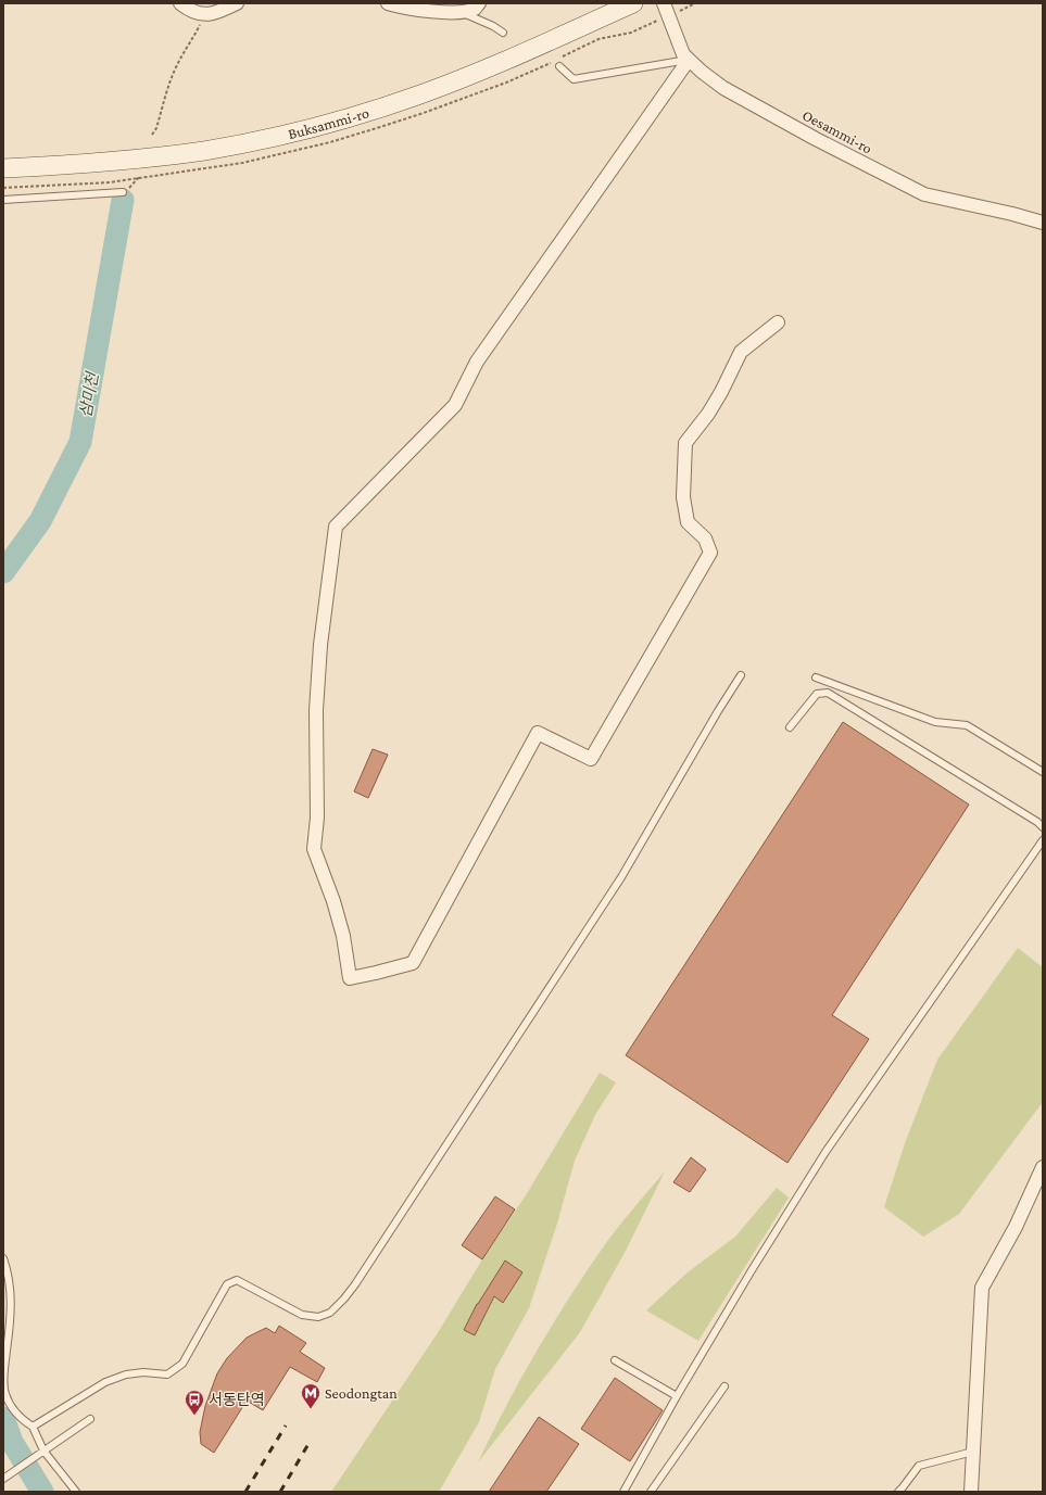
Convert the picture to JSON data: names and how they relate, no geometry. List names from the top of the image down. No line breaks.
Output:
{"streets":{"street":["Buksammi-ro","Oesammi-ro"]},"water":["삼미천"],"places":{"metro station":["Seodongtan"],"bus stop":["서동탄역"]}}
